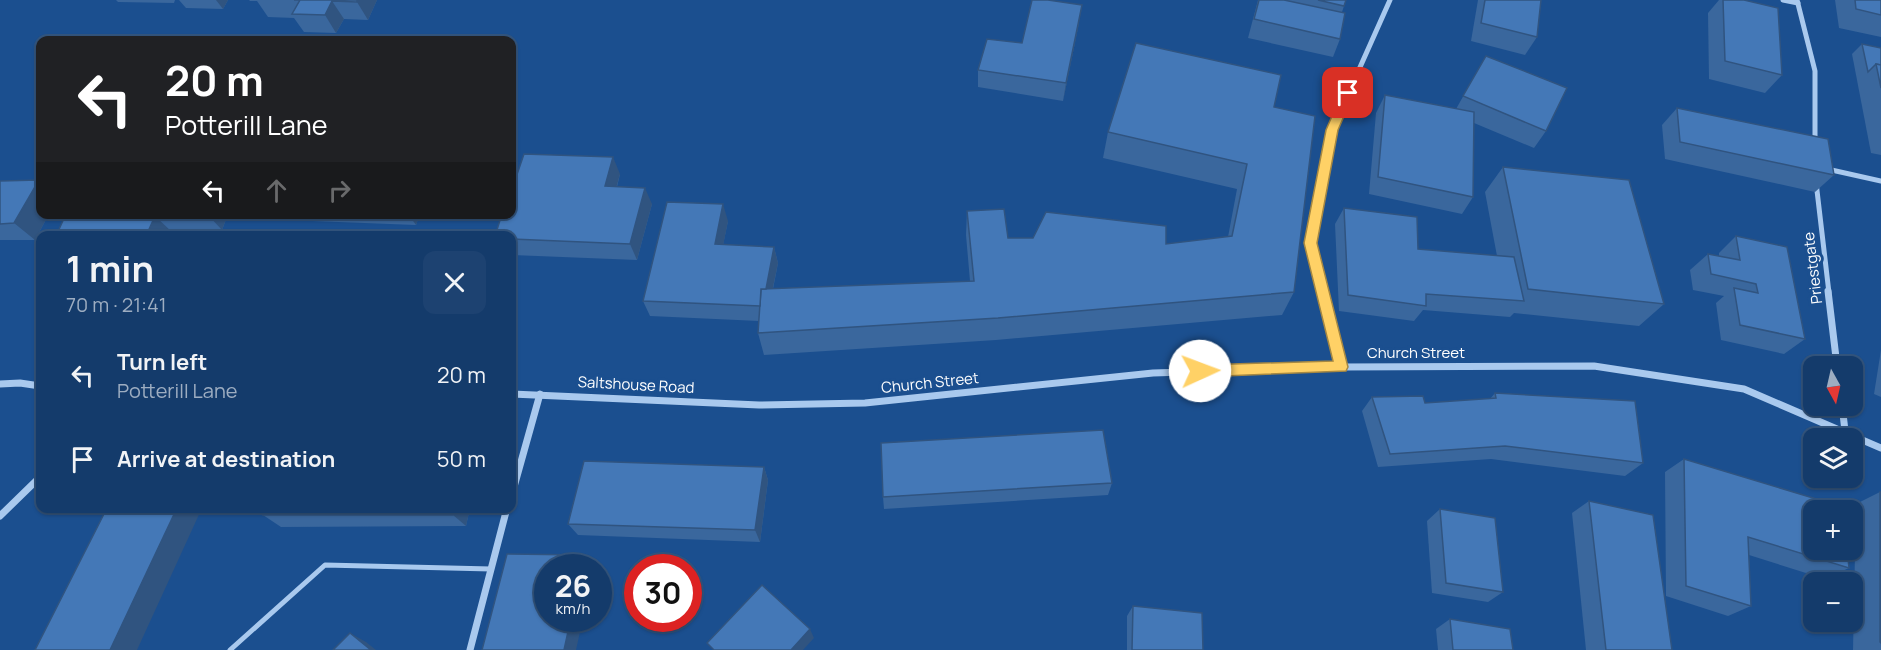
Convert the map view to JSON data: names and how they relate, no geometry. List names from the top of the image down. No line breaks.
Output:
{"streets":{"street":["Priestgate","Church Street","Saltshouse Road"]},"crossings":[["Church Street","Saltshouse Road"]],"north":"bottom","page":{"turn":["20 m","Potterill Lane"],"heading":["1 min","70 m · 21:41"],"list":[{"name":"Turn left","note":"Potterill Lane","value":"20 m"},{"name":"Arrive at destination","value":"50 m"}],"map_buttons":["+","−"],"speed":"26 km/h","limit":"30"}}
